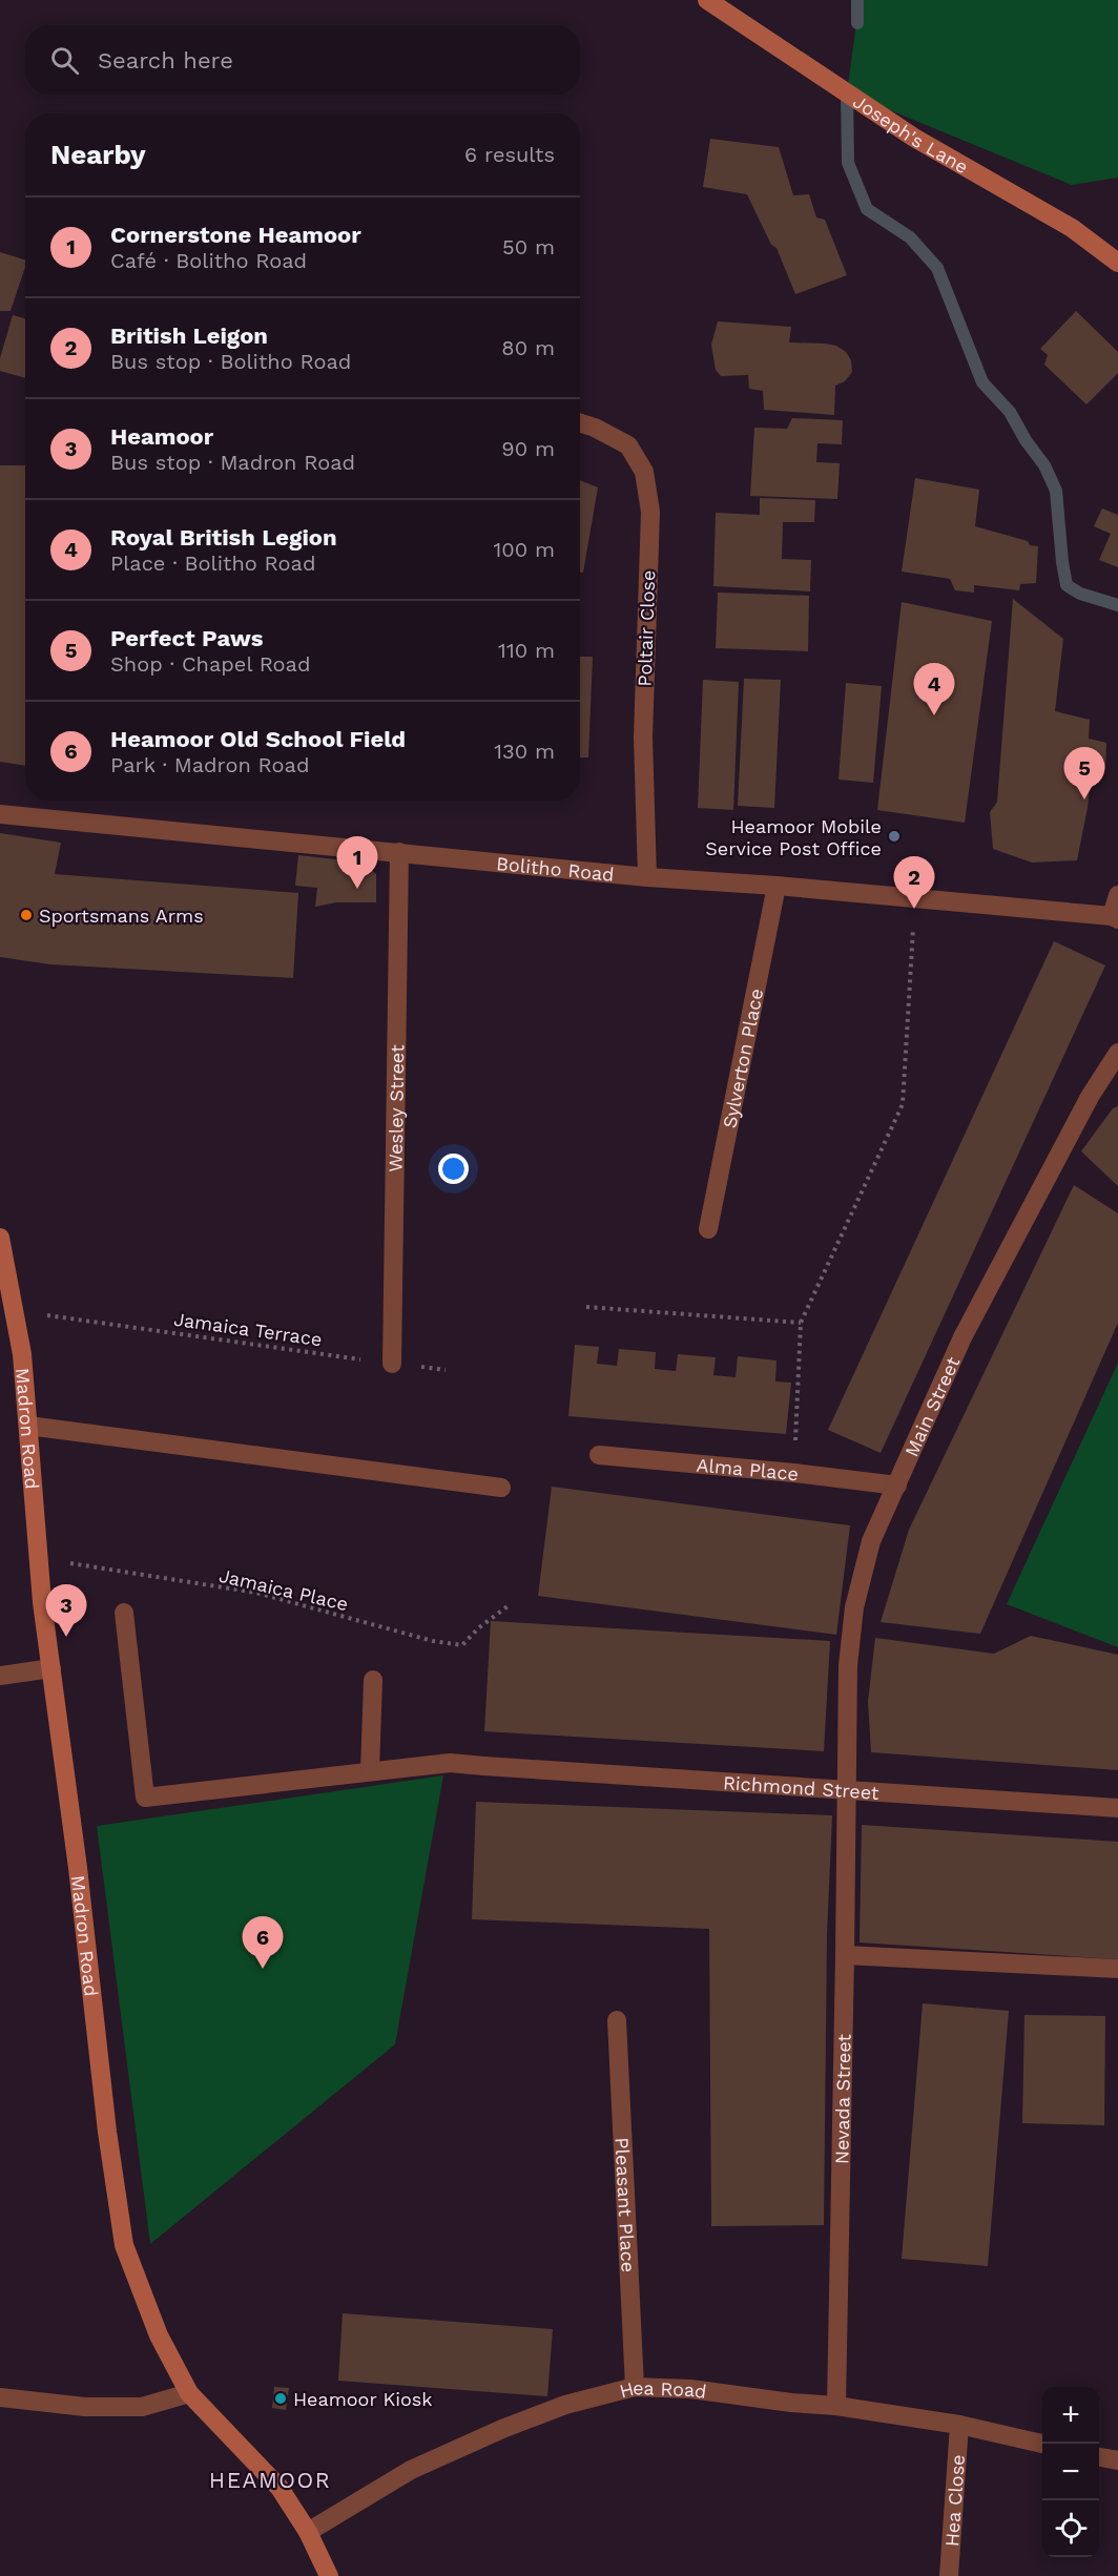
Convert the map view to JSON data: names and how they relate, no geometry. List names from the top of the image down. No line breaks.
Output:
{"streets":{"main road":["Joseph's Lane","Madron Road"],"street":["Poltair Close","Bolitho Road","Sylverton Place","Wesley Street","Main Street","Alma Place","Richmond Street","Nevada Street","Pleasant Place","Hea Road","Hea Close"],"path":["Jamaica Terrace","Jamaica Place"]},"crossings":[["Poltair Close","Bolitho Road"],["Bolitho Road","Sylverton Place"],["Bolitho Road","Wesley Street"],["Wesley Street","Jamaica Terrace"],["Main Street","Alma Place"],["Main Street","Richmond Street"],["Main Street","Nevada Street"],["Madron Road","Jamaica Place"],["Madron Road","Hea Road"],["Richmond Street","Nevada Street"],["Nevada Street","Hea Road"],["Pleasant Place","Hea Road"],["Hea Road","Hea Close"]],"districts":["HEAMOOR"],"places":["Heamoor Mobile Service Post Office","Sportsmans Arms","Heamoor Kiosk"],"page":{"search":"Search here","heading":["Nearby","6 results"],"list":[{"mark":"1","name":"Cornerstone Heamoor","note":"Café · Bolitho Road","value":"50 m"},{"mark":"2","name":"British Leigon","note":"Bus stop · Bolitho Road","value":"80 m"},{"mark":"3","name":"Heamoor","note":"Bus stop · Madron Road","value":"90 m"},{"mark":"4","name":"Royal British Legion","note":"Place · Bolitho Road","value":"100 m"},{"mark":"5","name":"Perfect Paws","note":"Shop · Chapel Road","value":"110 m"},{"mark":"6","name":"Heamoor Old School Field","note":"Park · Madron Road","value":"130 m"}],"pins":["4","5","1","2","3","6"],"map_buttons":["+","−"]}}
